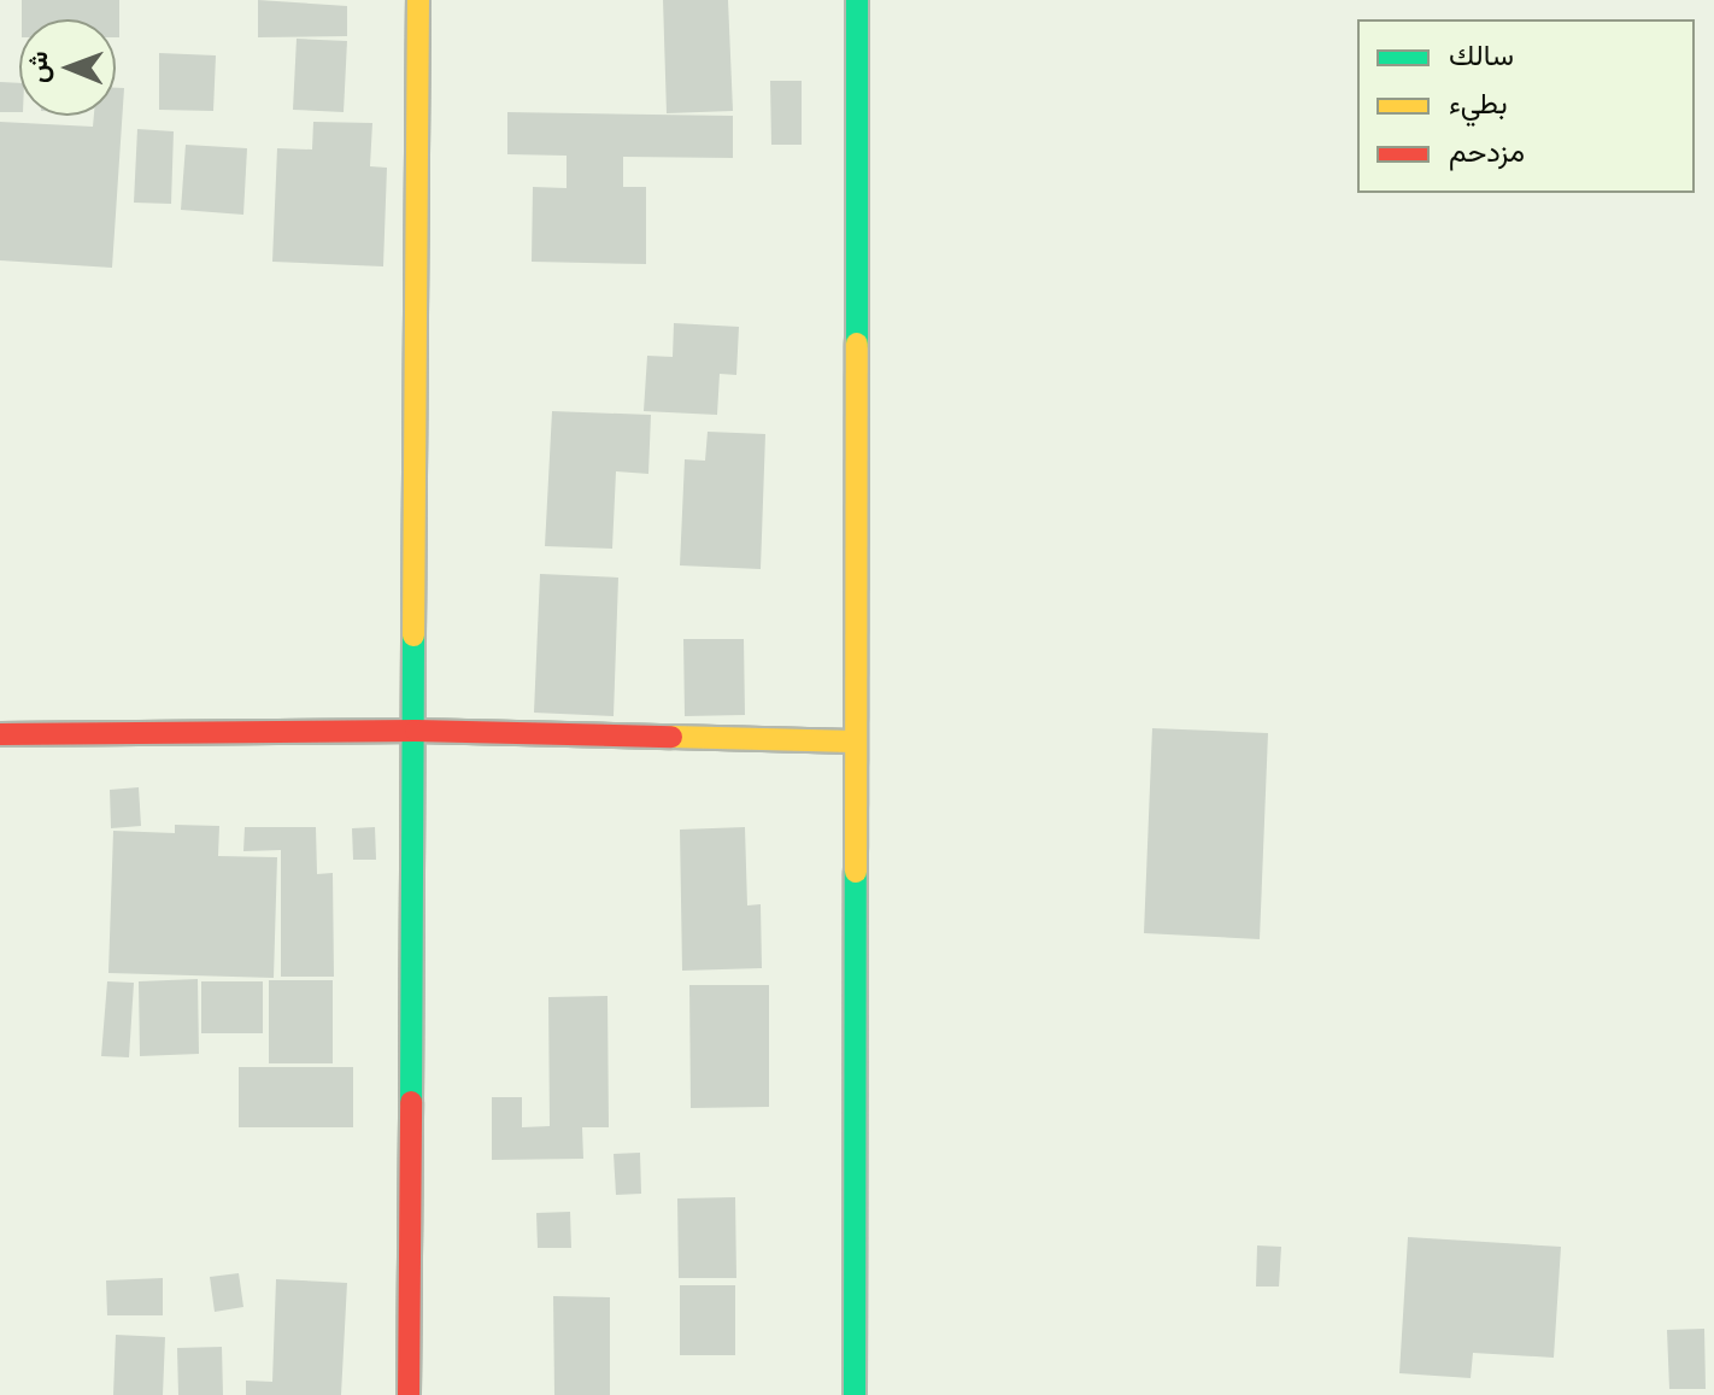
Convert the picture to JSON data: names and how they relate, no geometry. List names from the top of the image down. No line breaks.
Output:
{"legend":["سالك","بطيء","مزدحم"],"north":"left"}
